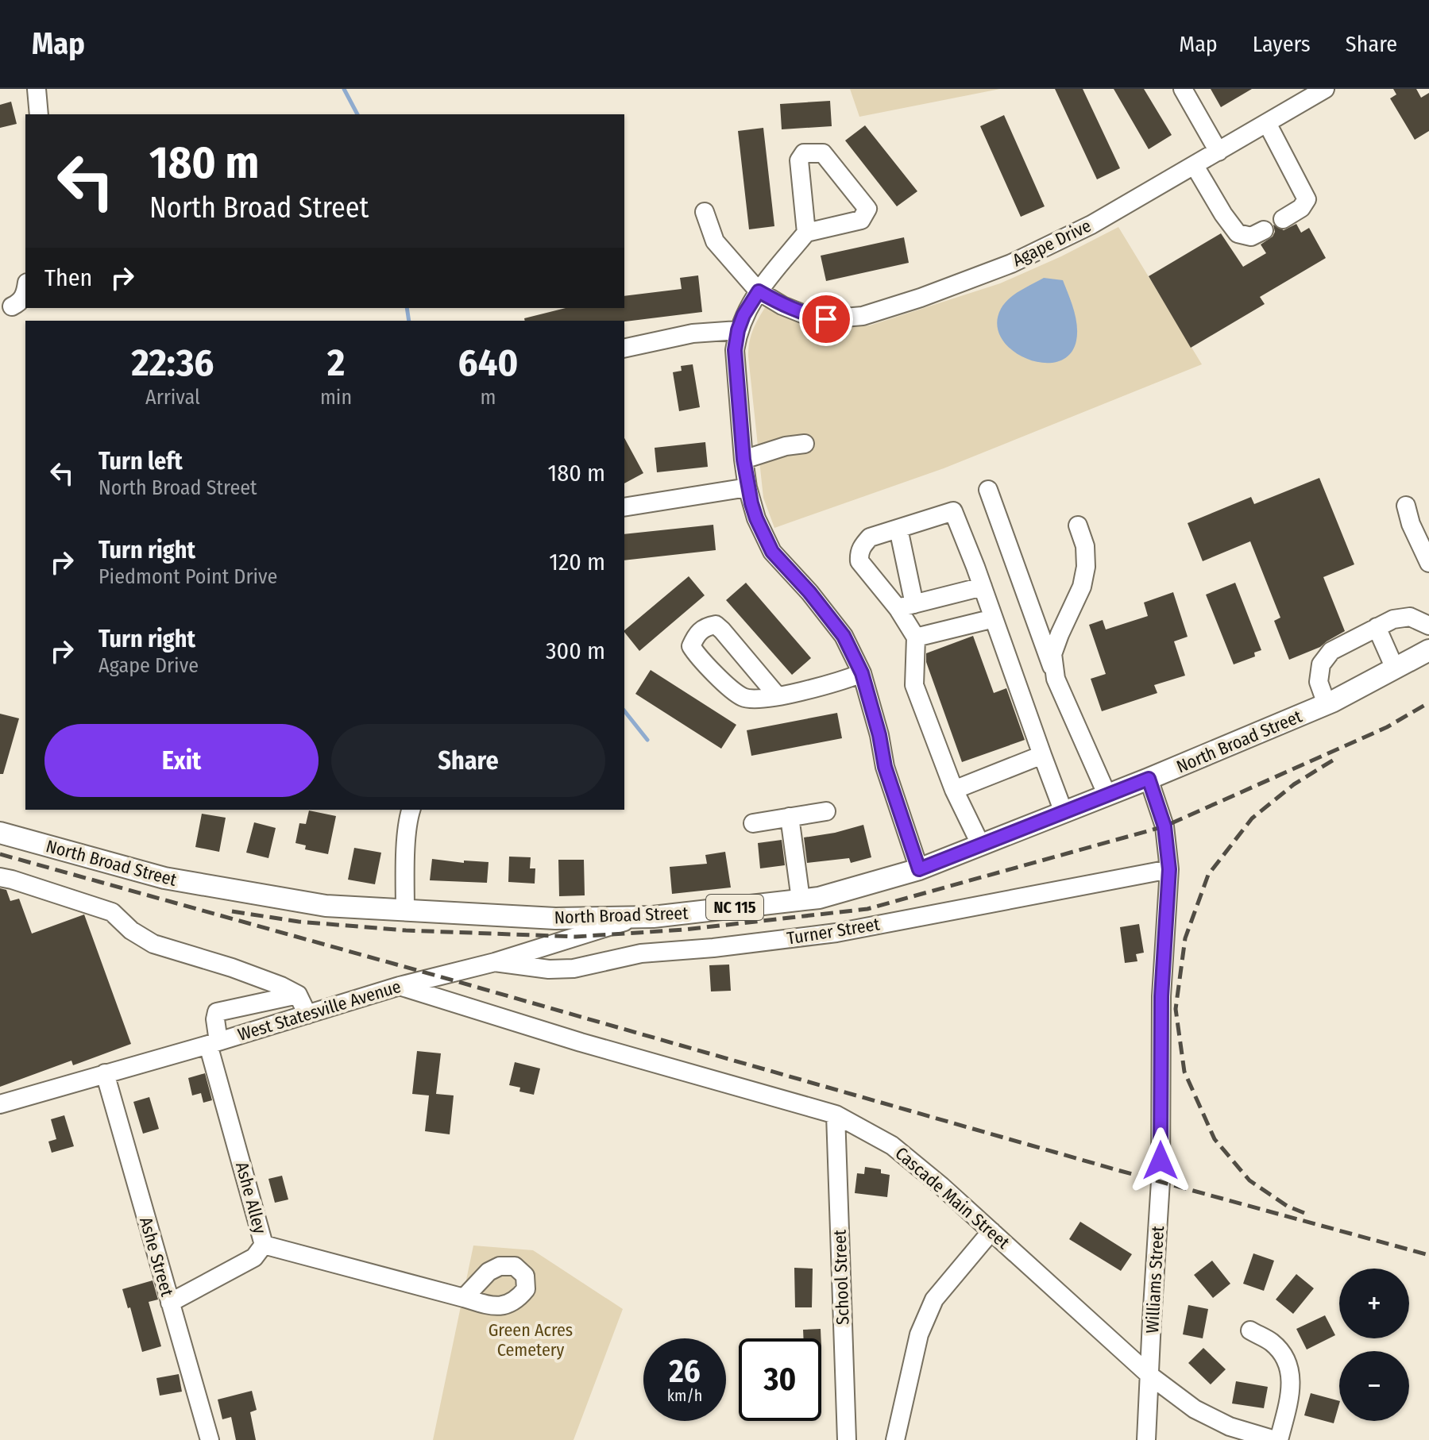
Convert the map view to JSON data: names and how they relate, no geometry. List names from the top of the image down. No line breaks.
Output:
{"streets":{"main road":["North Broad Street","NC 115"],"street":["Agape Drive","Turner Street","West Statesville Avenue","Ashe Alley","Cascade Main Street","Ashe Street","School Street","Williams Street"]},"crossings":[["North Broad Street","West Statesville Avenue"],["North Broad Street","Williams Street"],["Turner Street","West Statesville Avenue"],["Turner Street","Williams Street"],["West Statesville Avenue","Ashe Alley"],["West Statesville Avenue","Cascade Main Street"],["West Statesville Avenue","Ashe Street"],["Ashe Alley","Ashe Street"],["Cascade Main Street","School Street"],["Cascade Main Street","Williams Street"]],"parks":["Green Acres Cemetery"],"page":{"header":"Map","nav":["Map","Layers","Share"],"turn":["180 m","North Broad Street"],"then":"Then","eta":["22:36","Arrival","2","min","640","m"],"list":[{"name":"Turn left","note":"North Broad Street","value":"180 m"},{"name":"Turn right","note":"Piedmont Point Drive","value":"120 m"},{"name":"Turn right","note":"Agape Drive","value":"300 m"}],"buttons":["Exit","Share"],"map_buttons":["+","−"],"speed":"26 km/h","limit":"30"}}
